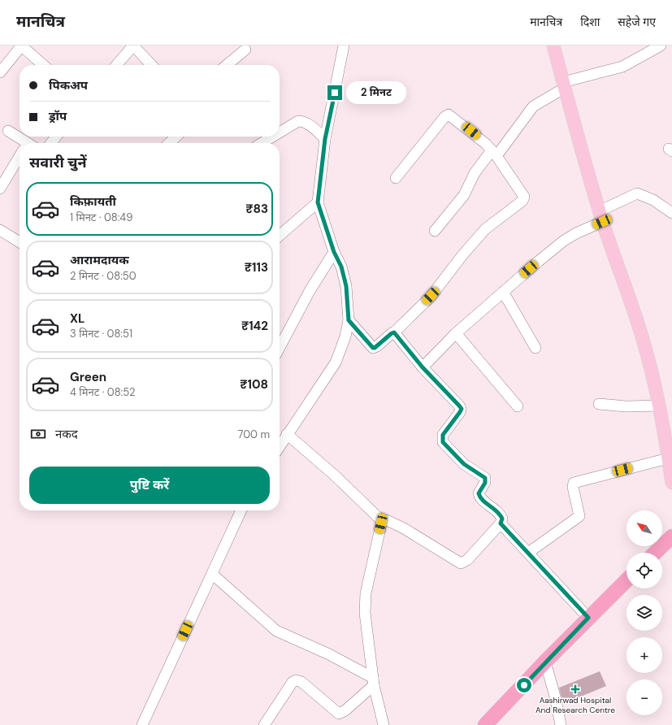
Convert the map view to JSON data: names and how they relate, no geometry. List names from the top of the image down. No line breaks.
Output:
{"places":{"health":["Aashirwad Hospital And Research Centre"]},"north":"top left","page":{"header":"मानचित्र","nav":["मानचित्र","दिशा","सहेजे गए"],"banner":["पिकअप","ड्रॉप"],"bubble":"2 मिनट","heading":"सवारी चुनें","list":[{"name":"किफ़ायती","note":"1 मिनट · 08:49","value":"₹83"},{"name":"आरामदायक","note":"2 मिनट · 08:50","value":"₹113"},{"name":"XL","note":"3 मिनट · 08:51","value":"₹142"},{"name":"Green","note":"4 मिनट · 08:52","value":"₹108"}],"pay":["नकद","700 m"],"buttons":"पुष्टि करें","map_buttons":["+","−"]}}
